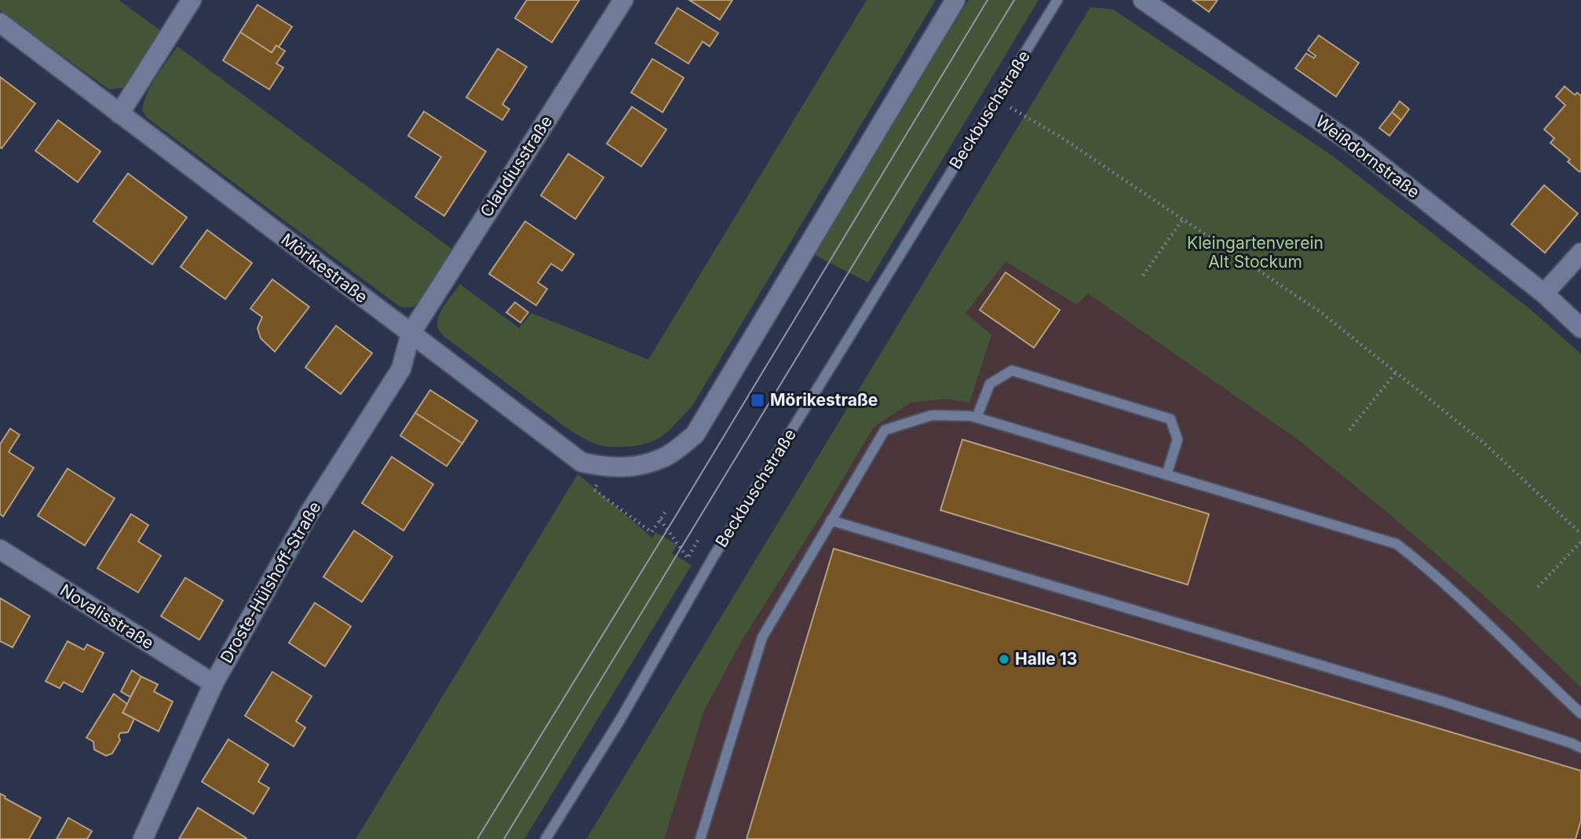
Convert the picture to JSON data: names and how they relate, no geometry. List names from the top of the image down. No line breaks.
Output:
{"streets":{"street":["Weißdornstraße","Claudiusstraße","Mörikestraße","Droste-Hülshoff-Straße","Novalisstraße"],"lane":["Beckbuschstraße"]},"crossings":[["Claudiusstraße","Mörikestraße"],["Claudiusstraße","Droste-Hülshoff-Straße"],["Mörikestraße","Droste-Hülshoff-Straße"],["Droste-Hülshoff-Straße","Novalisstraße"]],"parks":["Kleingartenverein Alt Stockum"],"places":{"transit":["Mörikestraße"],"other":["Halle 13"]}}
